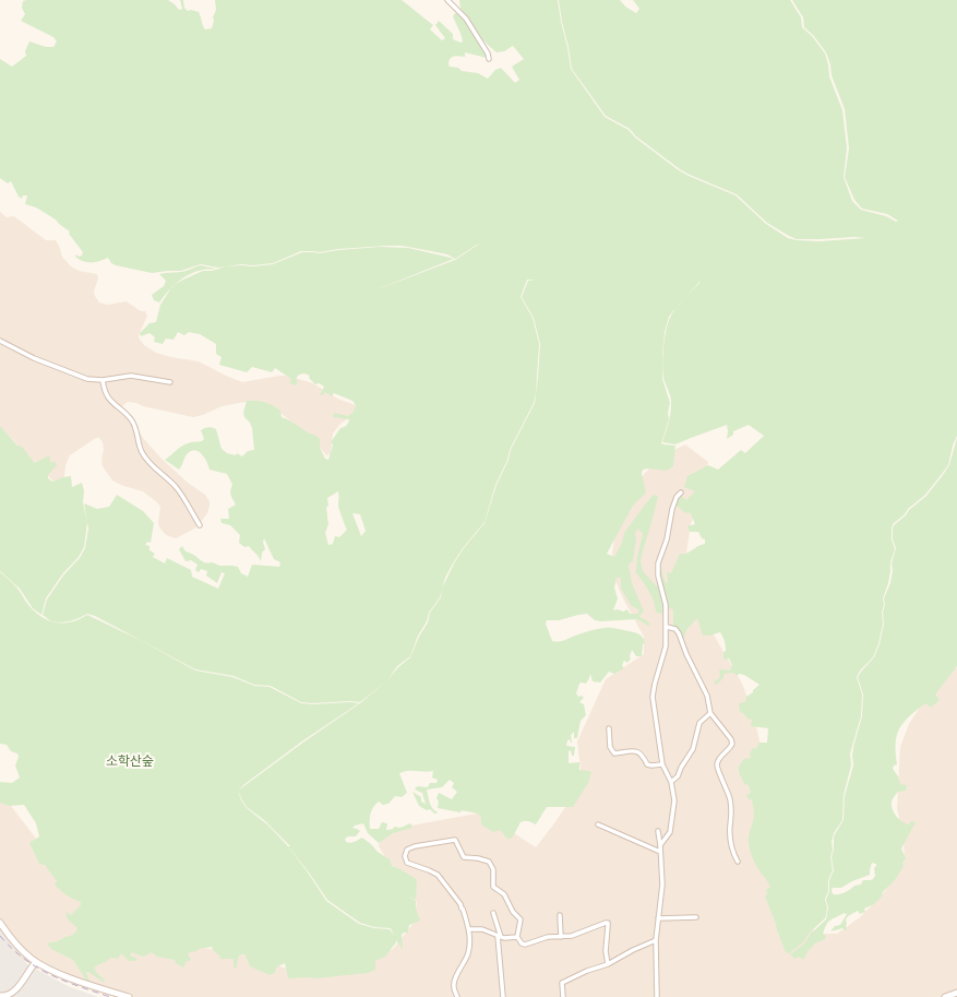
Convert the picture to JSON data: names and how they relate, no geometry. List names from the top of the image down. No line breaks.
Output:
{"parks":["소학산숲"]}
